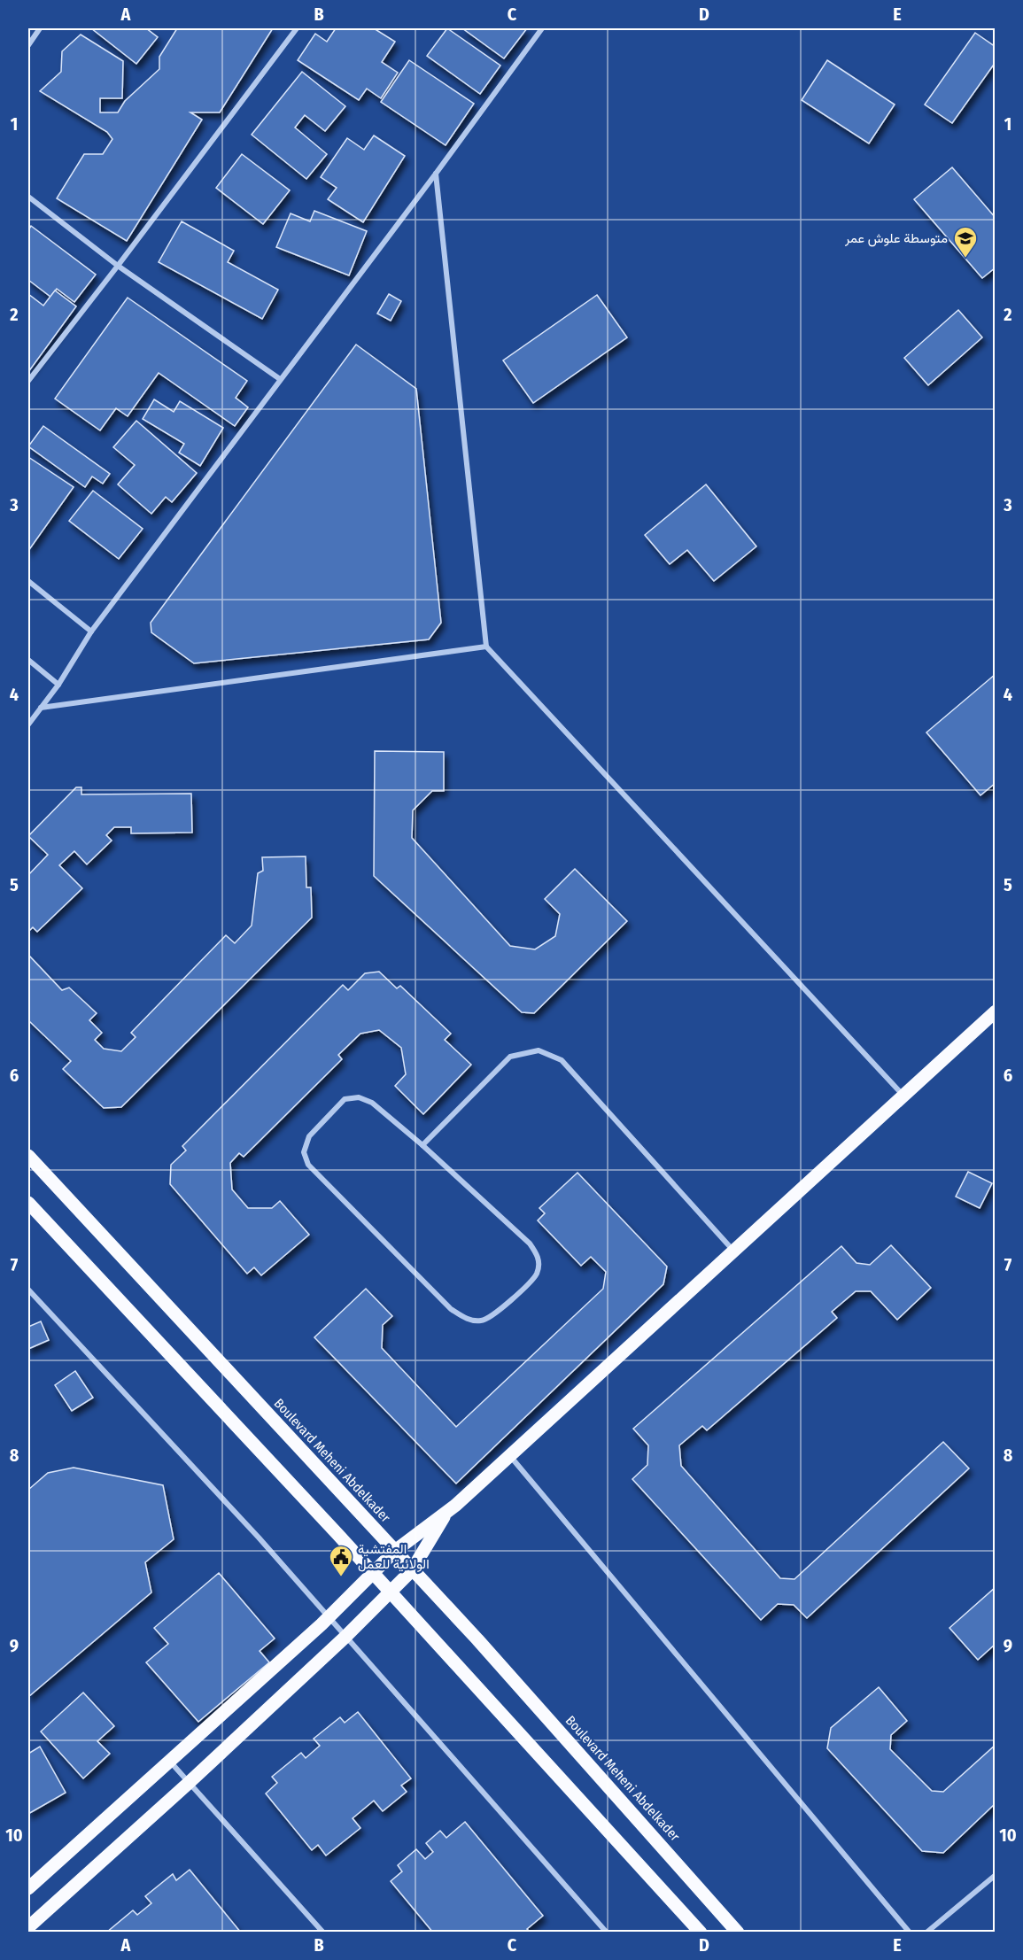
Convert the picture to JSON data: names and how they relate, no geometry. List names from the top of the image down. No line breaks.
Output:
{"streets":{"main road":["Boulevard Meheni Abdelkader"]},"places":{"school or university":["متوسطة علوش عمر"],"public building":["المفتشية الولائية للعمل"]},"grid":{"columns":["A","B","C","D","E"],"rows":["1","2","3","4","5","6","7","8","9","10"]}}
